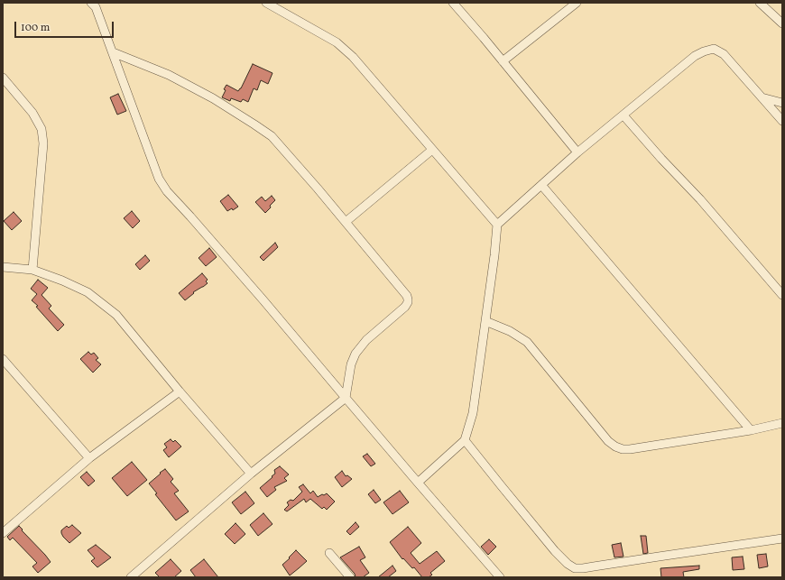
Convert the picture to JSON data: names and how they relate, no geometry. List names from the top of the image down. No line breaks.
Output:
{"scale_bar":"100 m"}
